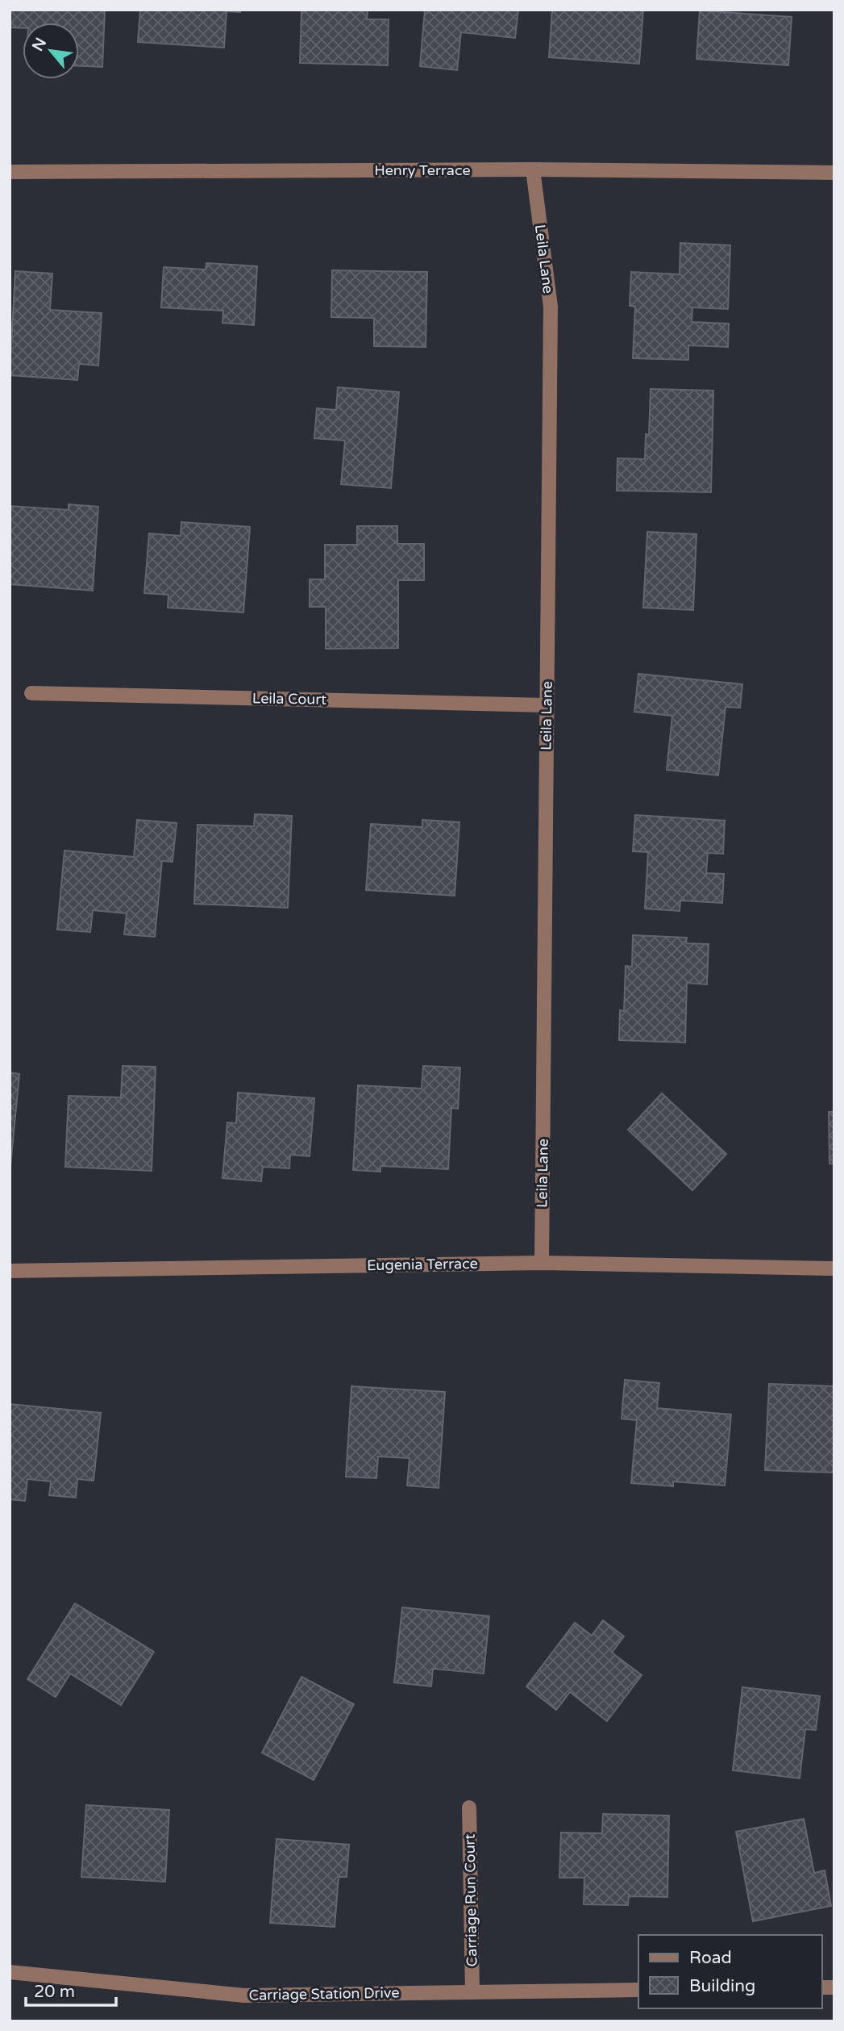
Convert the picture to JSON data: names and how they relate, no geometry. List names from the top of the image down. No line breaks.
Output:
{"streets":{"street":["Henry Terrace","Leila Lane","Leila Court","Eugenia Terrace","Carriage Run Court","Carriage Station Drive"]},"crossings":[["Henry Terrace","Leila Lane"],["Leila Lane","Leila Court"],["Leila Lane","Eugenia Terrace"],["Carriage Run Court","Carriage Station Drive"]],"legend":["Road","Building"],"scale_bar":"20 m","north":"top left"}
